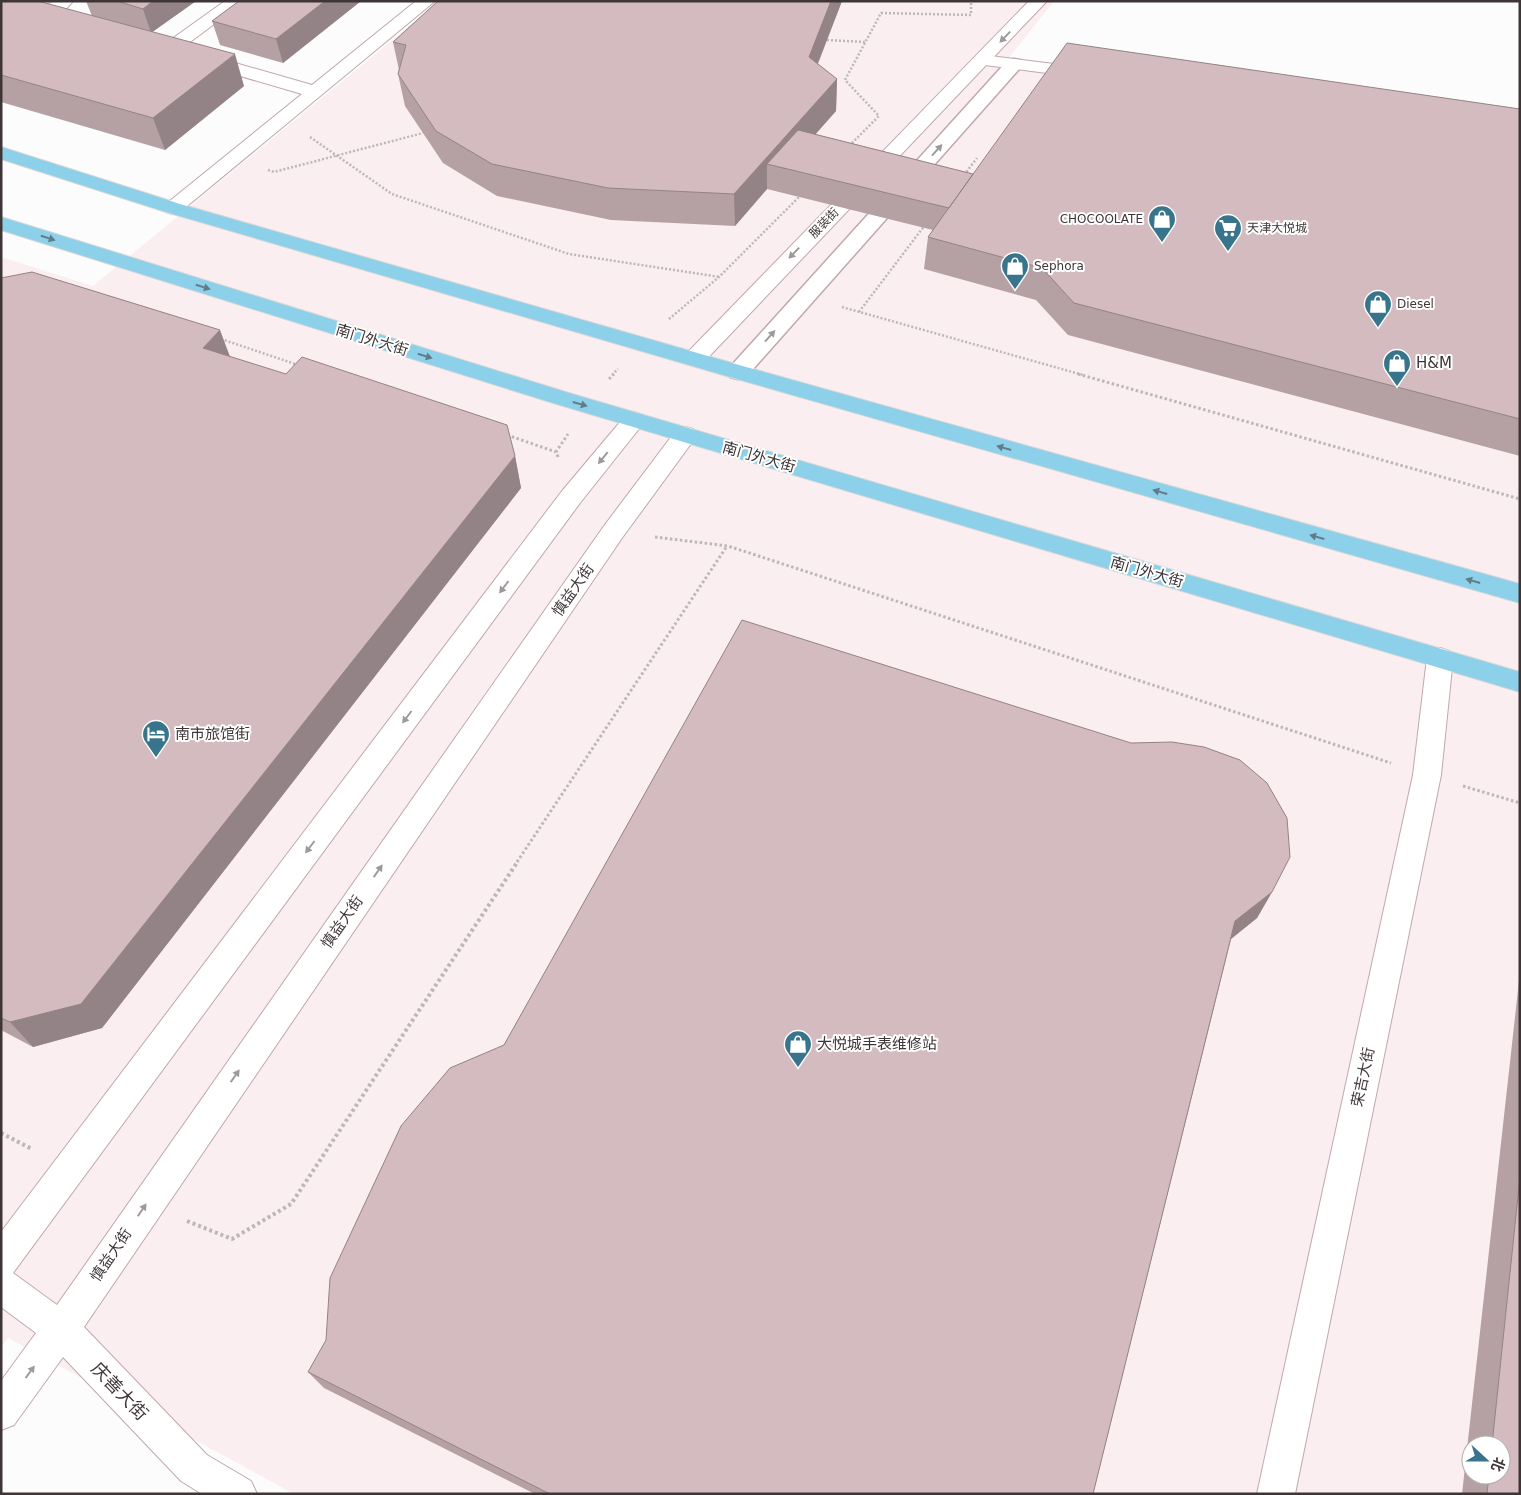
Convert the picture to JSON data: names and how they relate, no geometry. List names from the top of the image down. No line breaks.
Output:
{"streets":{"main road":["南门外大街"],"street":["服装街","慎益大街","荣吉大街","庆善大街"]},"crossings":[["南门外大街","慎益大街"],["南门外大街","荣吉大街"],["慎益大街","庆善大街"]],"one_way":["服装街"],"places":{"shop":["CHOCOOLATE","Sephora","Diesel","H&M","大悦城手表维修站"],"supermarket":["天津大悦城"],"hotel":["南市旅馆街"]},"north":"right"}
